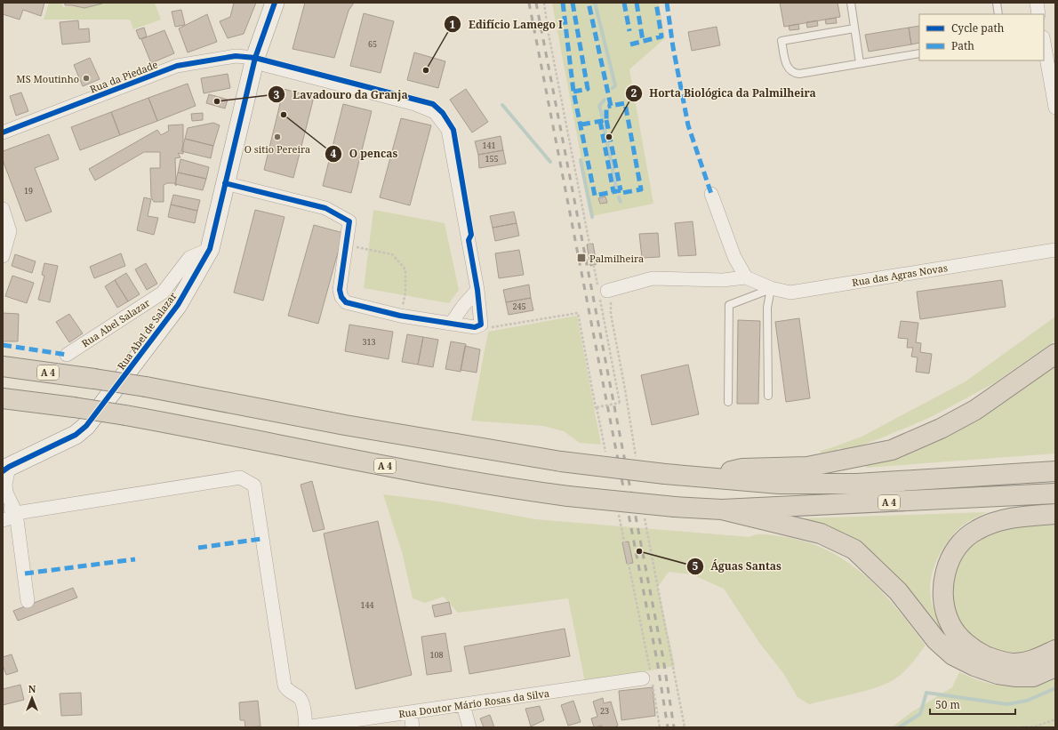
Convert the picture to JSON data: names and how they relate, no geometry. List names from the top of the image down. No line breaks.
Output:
{"streets":{"highway":["A 4"],"street":["Rua da Piedade","Rua das Agras Novas","Rua Abel Salazar","Rua Abel de Salazar","Rua Doutor Mário Rosas da Silva"]},"crossings":[["Rua da Piedade","Rua Abel de Salazar"],["Rua Abel Salazar","Rua Abel de Salazar"]],"places":{"other":["Edifício Lamego I","MS Moutinho","Lavadouro da Granja","O pencas","O sitio Pereira","Horta Biológica da Palmilheira","Águas Santas"],"transit":["Palmilheira"]},"house_numbers":["65","141","155","19","245","313","144","108","23"],"legend":["Cycle path","Path"],"scale_bar":"50 m","north":"top"}
